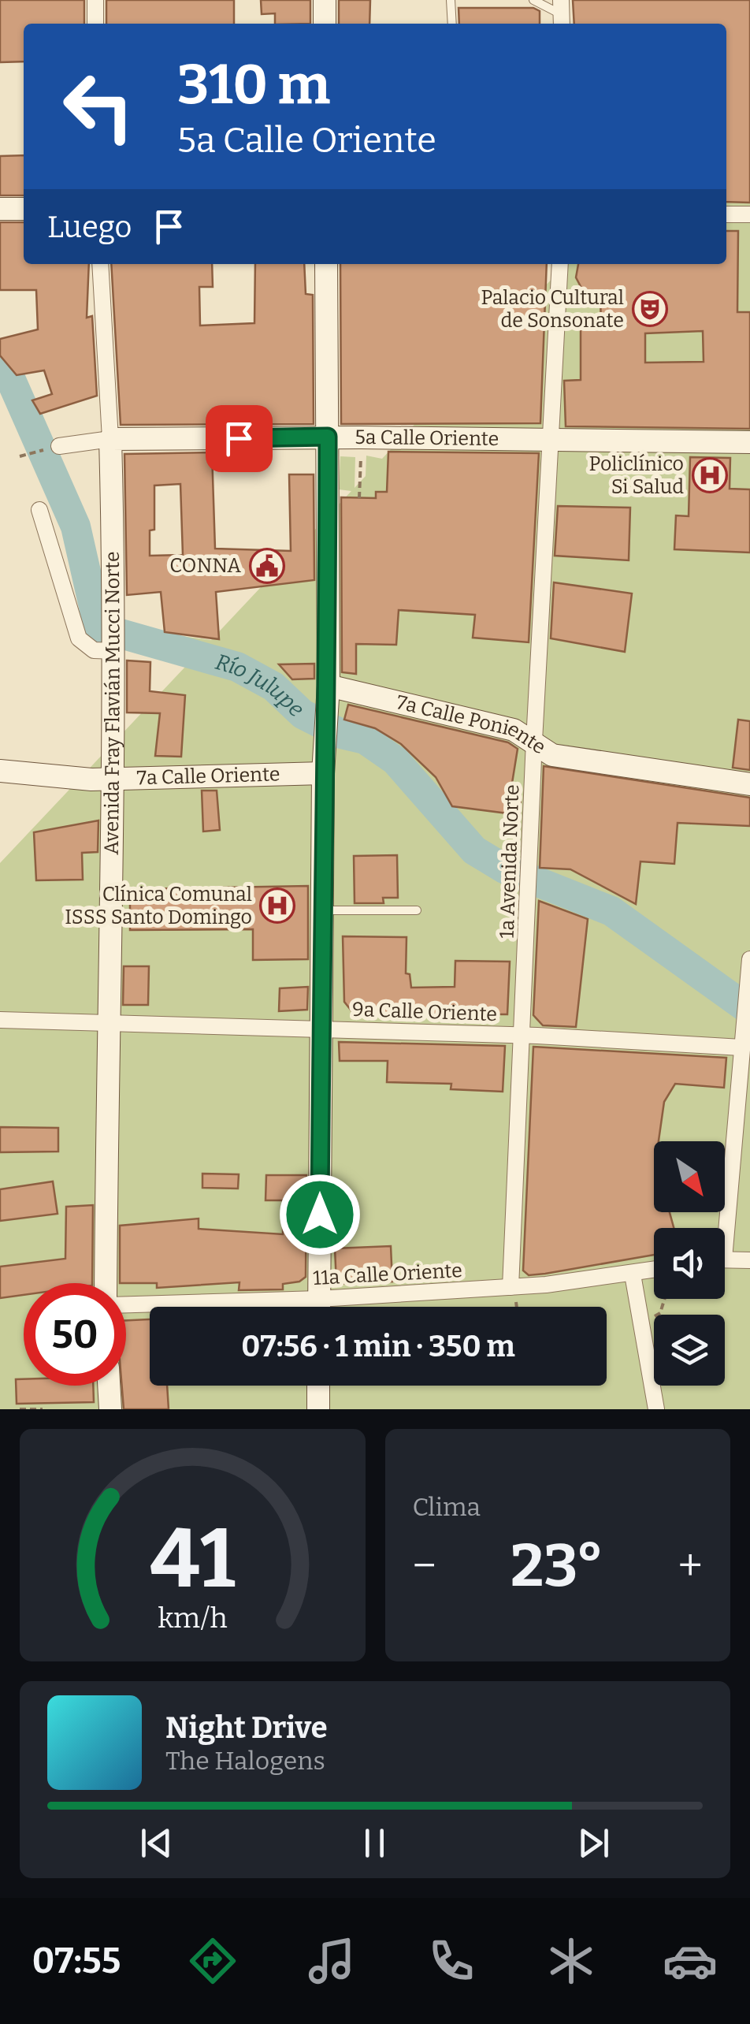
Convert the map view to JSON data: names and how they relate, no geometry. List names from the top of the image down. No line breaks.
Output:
{"streets":{"main road":["5a Calle Oriente","Avenida Fray Flavián Mucci Norte","7a Calle Poniente","7a Calle Oriente"],"street":["1a Avenida Norte","9a Calle Oriente","11a Calle Oriente"]},"crossings":[["5a Calle Oriente","Avenida Fray Flavián Mucci Norte"],["5a Calle Oriente","1a Avenida Norte"],["Avenida Fray Flavián Mucci Norte","7a Calle Oriente"],["Avenida Fray Flavián Mucci Norte","9a Calle Oriente"],["7a Calle Poniente","1a Avenida Norte"],["1a Avenida Norte","9a Calle Oriente"],["1a Avenida Norte","11a Calle Oriente"]],"water":["Río Julupe"],"places":{"theatre":["Palacio Cultural de Sonsonate"],"hospital":["Policlínico Si Salud","Clínica Comunal ISSS Santo Domingo"],"public building":["CONNA"]},"north":"bottom right","page":{"turn":["310 m","5a Calle Oriente"],"then":"Luego","limit":"50","trip":"07:56 · 1 min · 350 m","tile":"Clima","heat":["−","23°","+"],"song":["Night Drive","The Halogens"],"tabs":"07:55","gauge":["41","km/h"]}}
